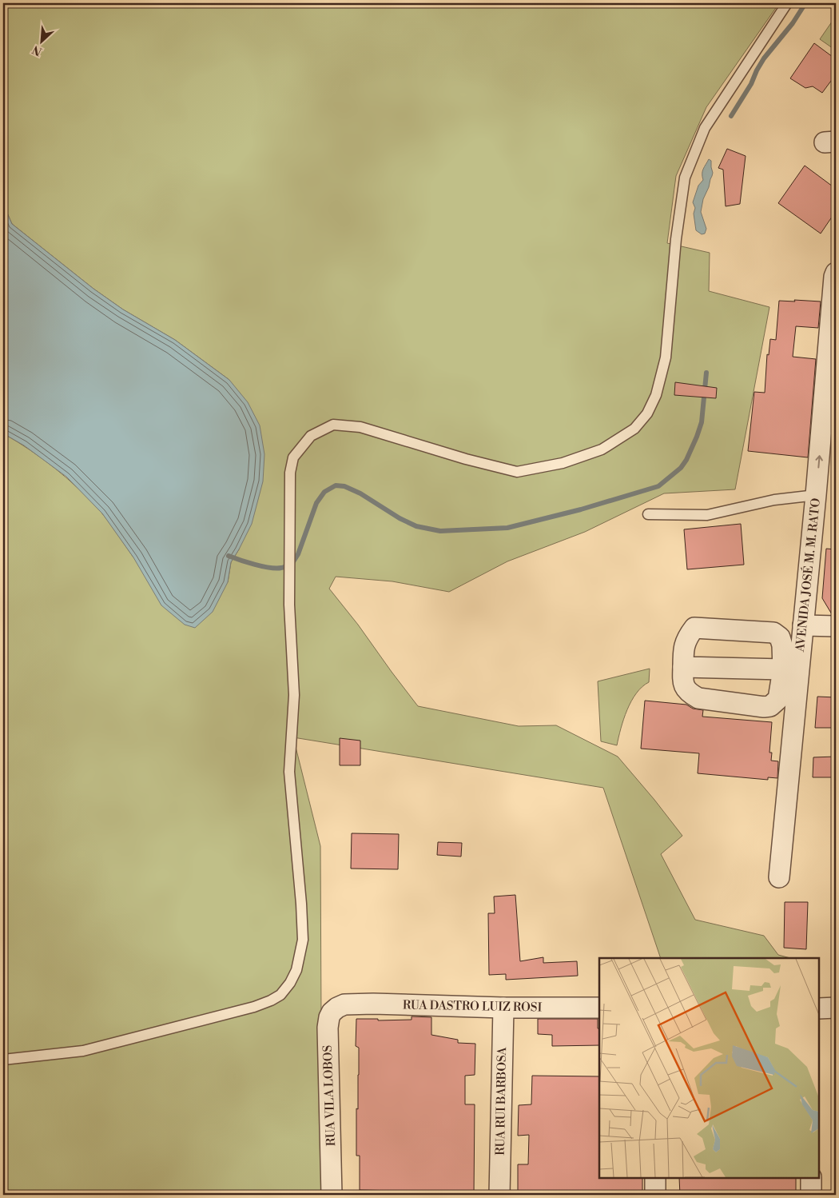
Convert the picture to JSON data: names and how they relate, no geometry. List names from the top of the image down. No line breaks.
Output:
{"streets":{"street":["AVENIDA JOSÉ M. M. RATO","RUA DASTRO LUIZ ROSI","RUA VILA LOBOS","RUA RUI BARBOSA"]},"crossings":[["RUA DASTRO LUIZ ROSI","RUA VILA LOBOS"],["RUA DASTRO LUIZ ROSI","RUA RUI BARBOSA"]],"one_way":["AVENIDA JOSÉ M. M. RATO"],"north":"bottom left"}
